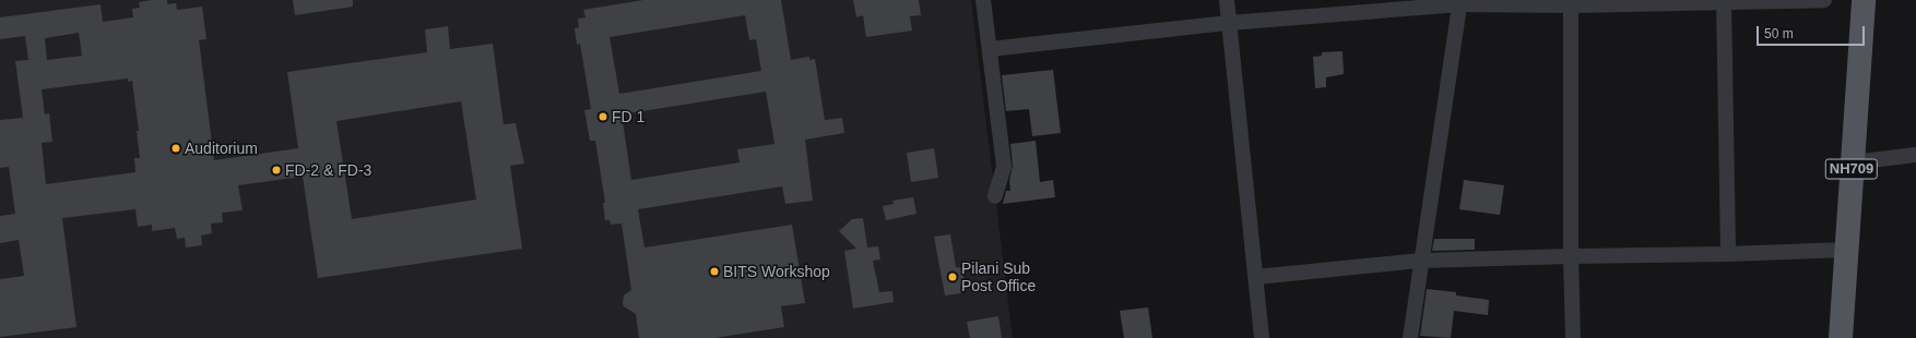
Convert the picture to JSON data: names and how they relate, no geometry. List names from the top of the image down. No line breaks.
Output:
{"streets":{"main road":["NH709"]},"places":["FD 1","Auditorium","FD-2 & FD-3","BITS Workshop","Pilani Sub Post Office"],"scale_bar":"50 m"}
